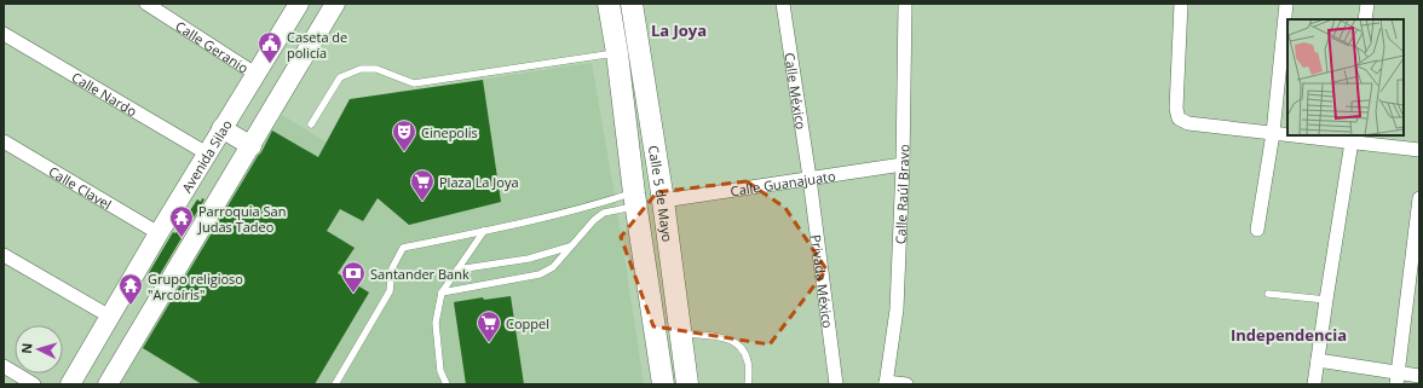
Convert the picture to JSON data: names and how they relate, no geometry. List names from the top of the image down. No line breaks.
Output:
{"streets":{"main road":["Calle 5 de Mayo"],"street":["Calle Geranio","Calle México","Calle Nardo","Avenida Silao","Calle Guanajuato","Calle Clavel","Calle Raúl Bravo","Privada México"]},"crossings":[["Calle Geranio","Avenida Silao"],["Calle México","Calle Guanajuato"],["Calle México","Privada México"],["Calle Nardo","Avenida Silao"],["Avenida Silao","Calle Clavel"],["Calle Guanajuato","Calle 5 de Mayo"],["Calle Guanajuato","Calle Raúl Bravo"],["Calle Guanajuato","Privada México"]],"districts":["La Joya","Independencia"],"places":{"public building":["Caseta de policía"],"theatre":["Cinepolis"],"supermarket":["Plaza La Joya","Coppel"],"temple":["Parroquia San Judas Tadeo","Grupo religioso \"Arcoíris\""],"bank":["Santander Bank"]},"north":"left"}
